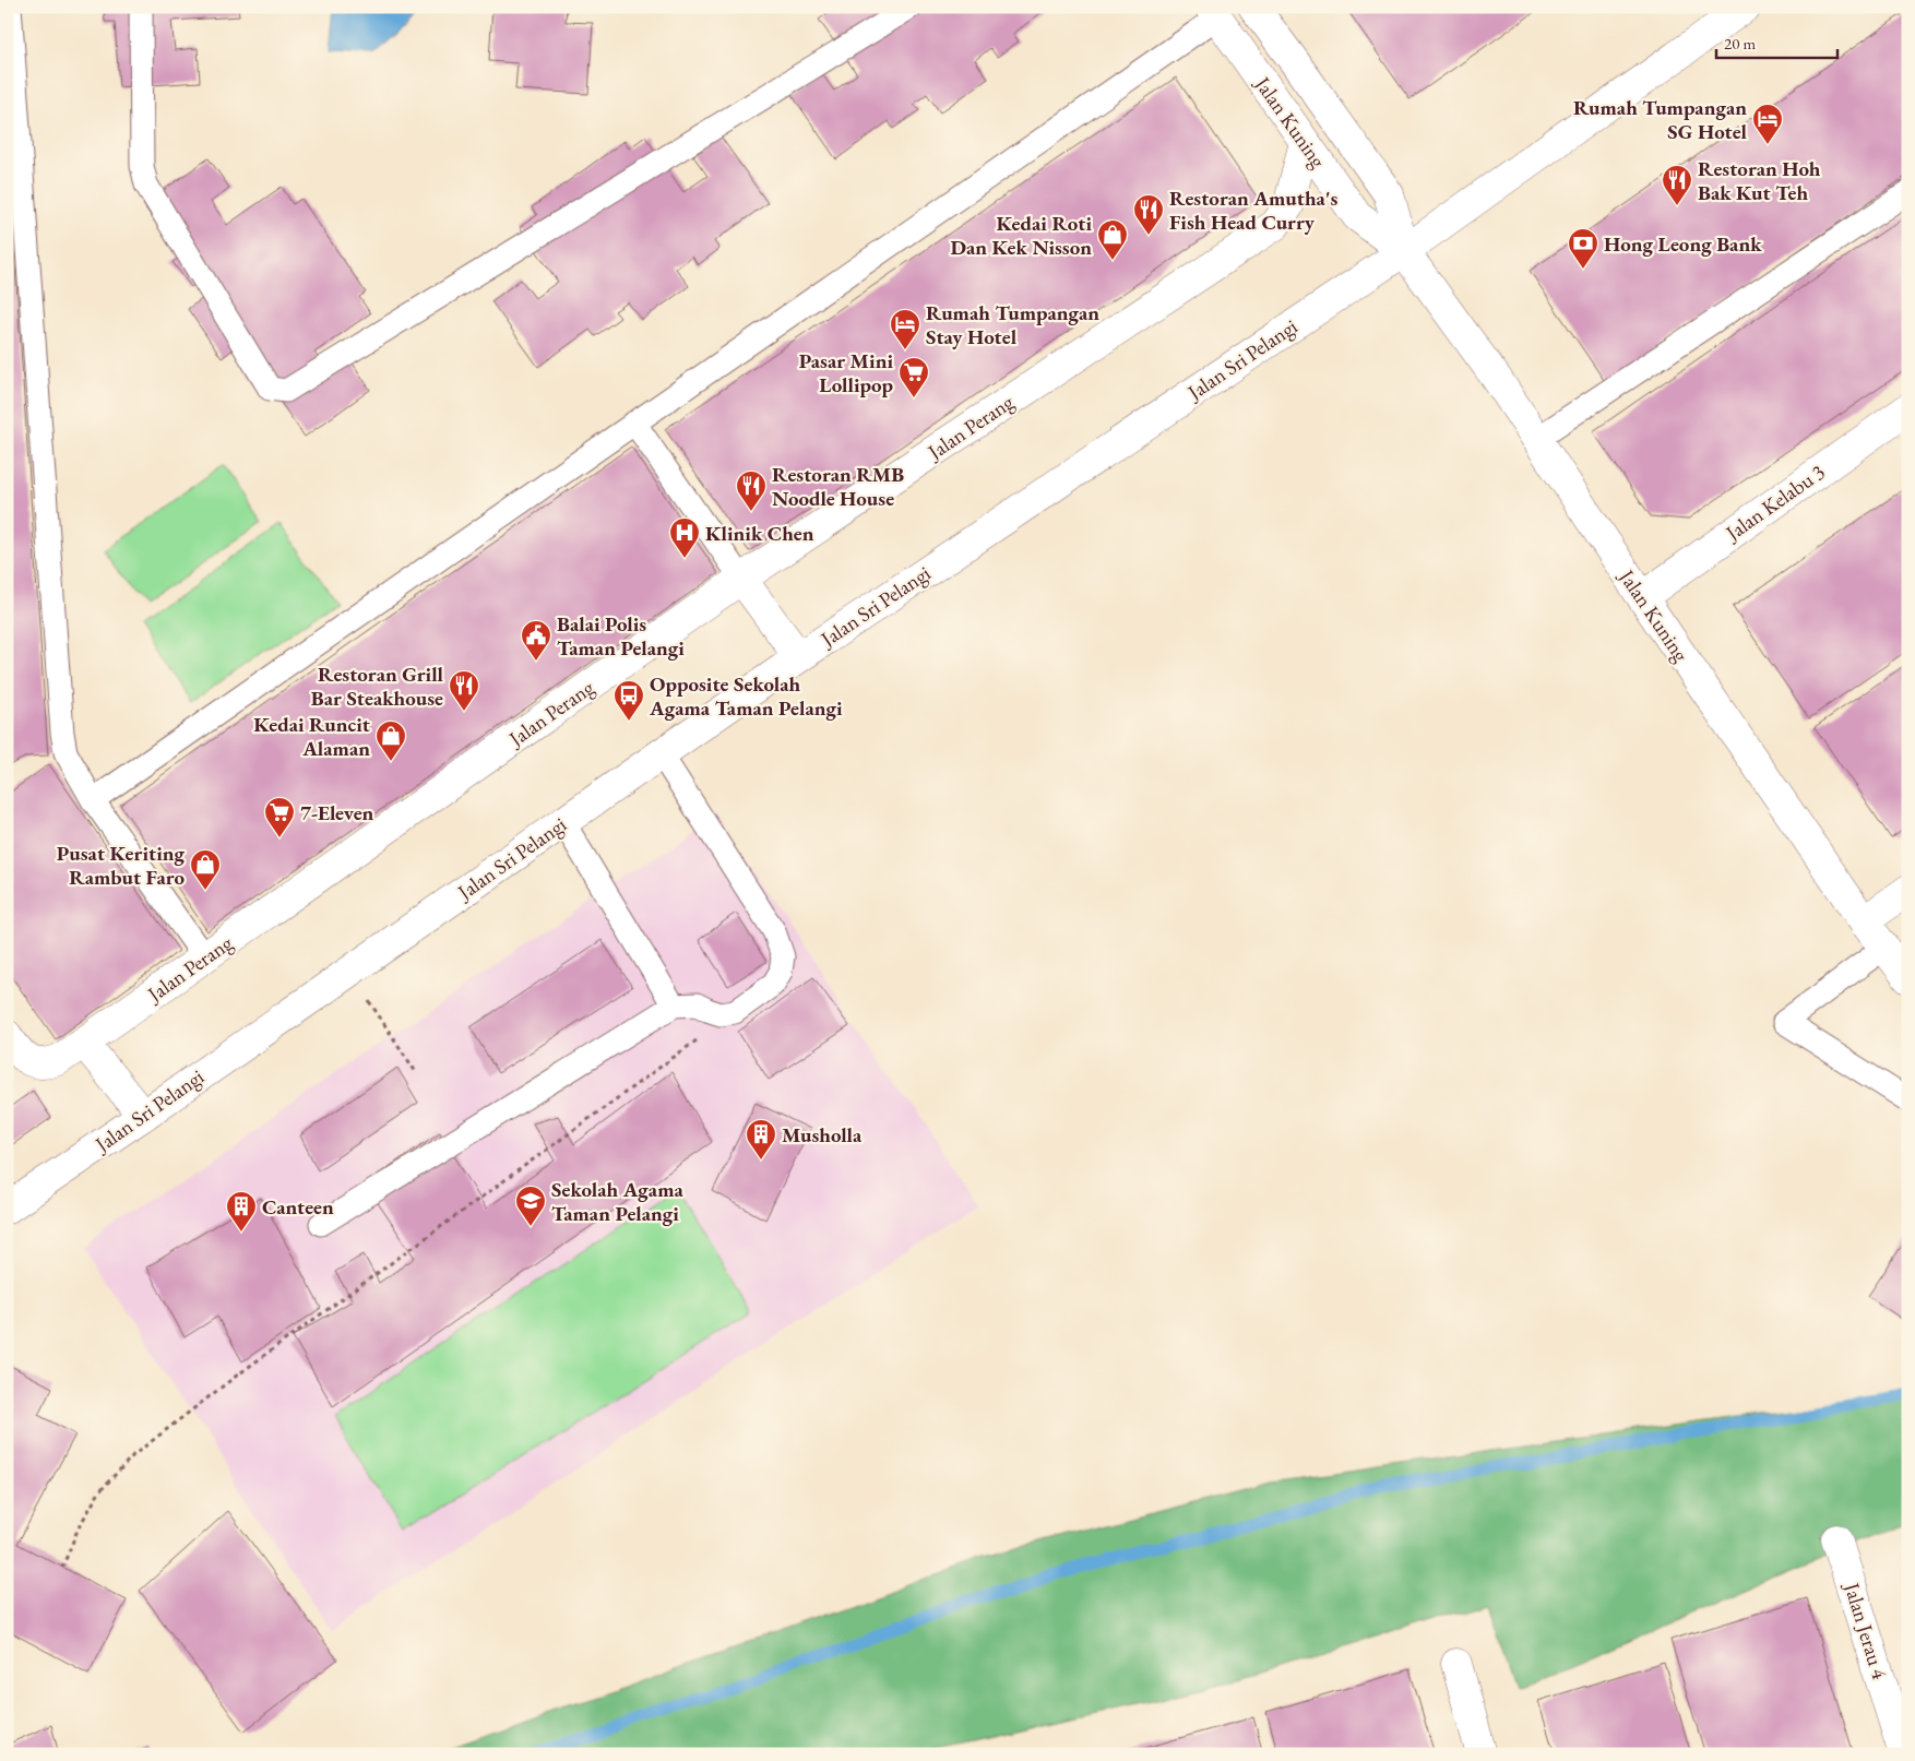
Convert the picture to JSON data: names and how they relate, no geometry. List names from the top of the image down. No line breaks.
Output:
{"streets":{"street":["Jalan Kuning","Jalan Sri Pelangi","Jalan Perang","Jalan Kelabu 3","Jalan Jerau 4"]},"crossings":[["Jalan Kuning","Jalan Sri Pelangi"],["Jalan Kuning","Jalan Perang"],["Jalan Kuning","Jalan Kelabu 3"]],"places":{"hotel":["Rumah Tumpangan SG Hotel","Rumah Tumpangan Stay Hotel"],"restaurant":["Restoran Hoh Bak Kut Teh","Restoran Amutha's Fish Head Curry","Restoran RMB Noodle House","Restoran Grill Bar Steakhouse"],"shop":["Kedai Roti Dan Kek Nisson","Kedai Runcit Alaman","Pusat Keriting Rambut Faro"],"bank":["Hong Leong Bank"],"supermarket":["Pasar Mini Lollipop","7-Eleven"],"hospital":["Klinik Chen"],"public building":["Balai Polis Taman Pelangi"],"bus stop":["Opposite Sekolah Agama Taman Pelangi"],"building":["Musholla","Canteen"],"school or university":["Sekolah Agama Taman Pelangi"]},"scale_bar":"20 m"}
